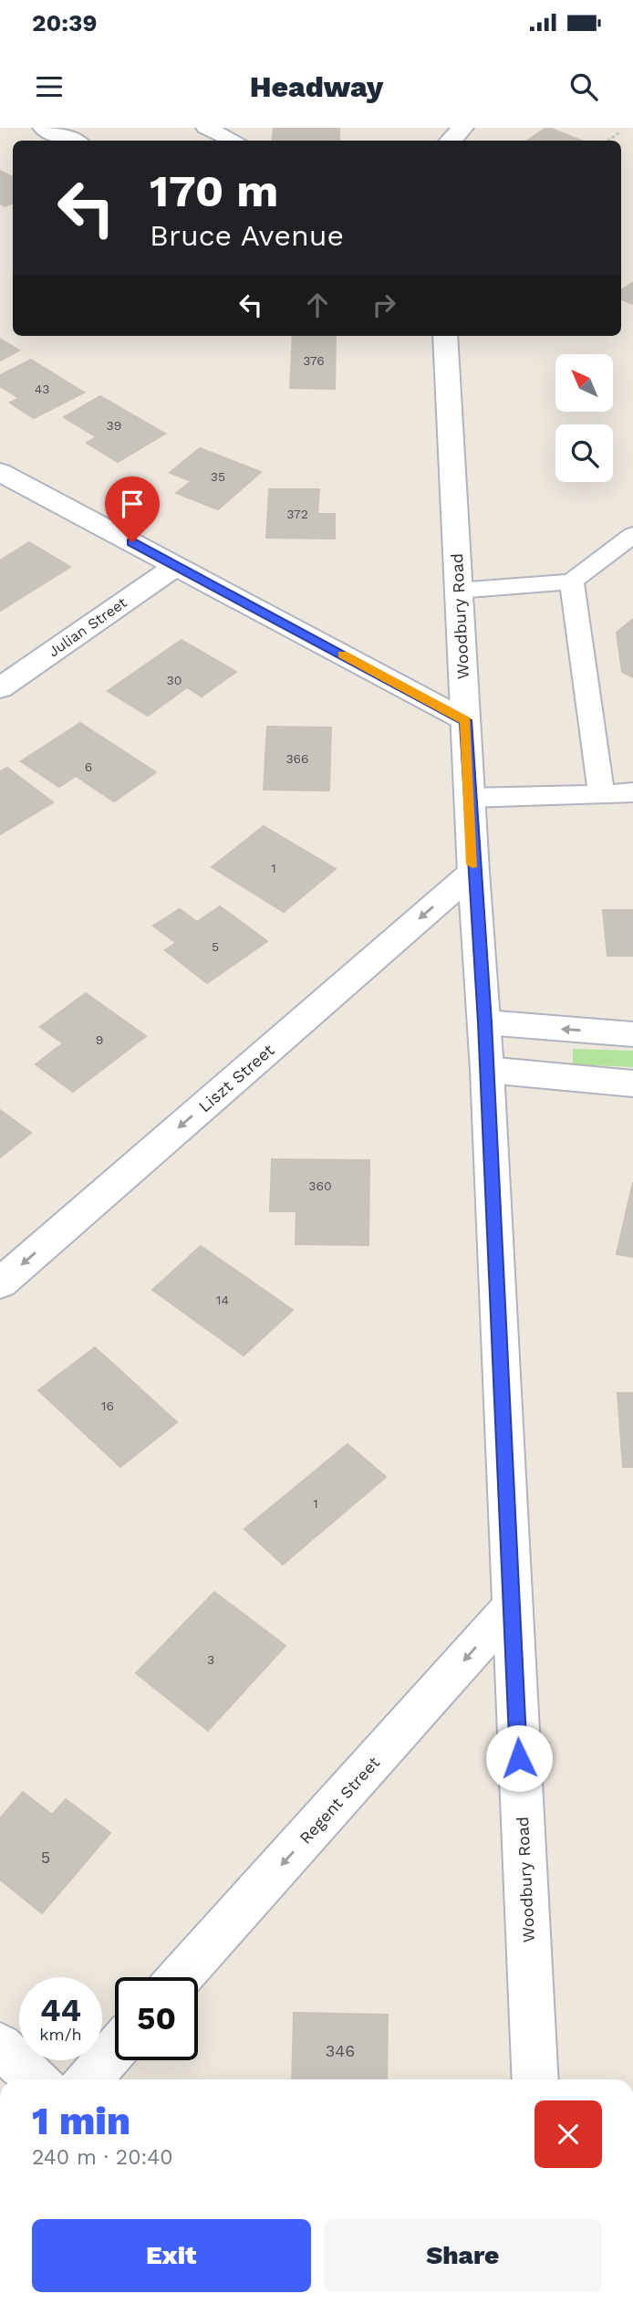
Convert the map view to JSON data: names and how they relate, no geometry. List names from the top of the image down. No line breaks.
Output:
{"streets":{"street":["Woodbury Road","Julian Street","Liszt Street","Regent Street"]},"crossings":[["Woodbury Road","Liszt Street"],["Woodbury Road","Regent Street"]],"one_way":["Liszt Street","Regent Street"],"house_numbers":["376","43","39","35","372","30","366","6","1","5","9","360","14","16","1","3","5","346"],"north":"top left","page":{"status":"20:39","header":"Headway","turn":["170 m","Bruce Avenue"],"speed":"44 km/h","limit":"50","heading":["1 min","240 m · 20:40"],"buttons":["Exit","Share"]}}
